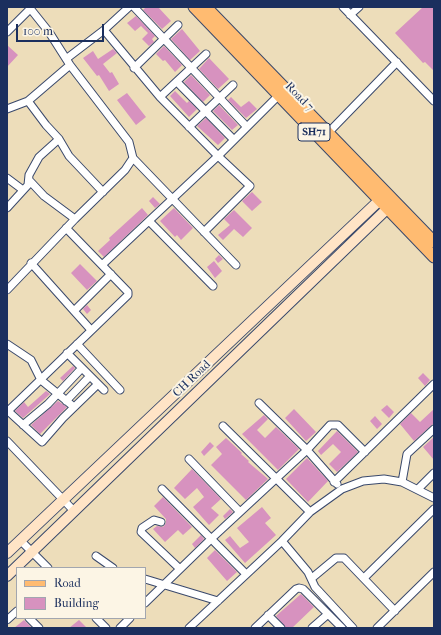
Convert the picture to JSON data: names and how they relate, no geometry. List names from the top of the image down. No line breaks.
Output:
{"streets":{"main road":["Road 7","SH71"],"street":["CH Road"]},"crossings":[["Road 7","CH Road"]],"legend":["Road","Building"],"scale_bar":"100 m"}
